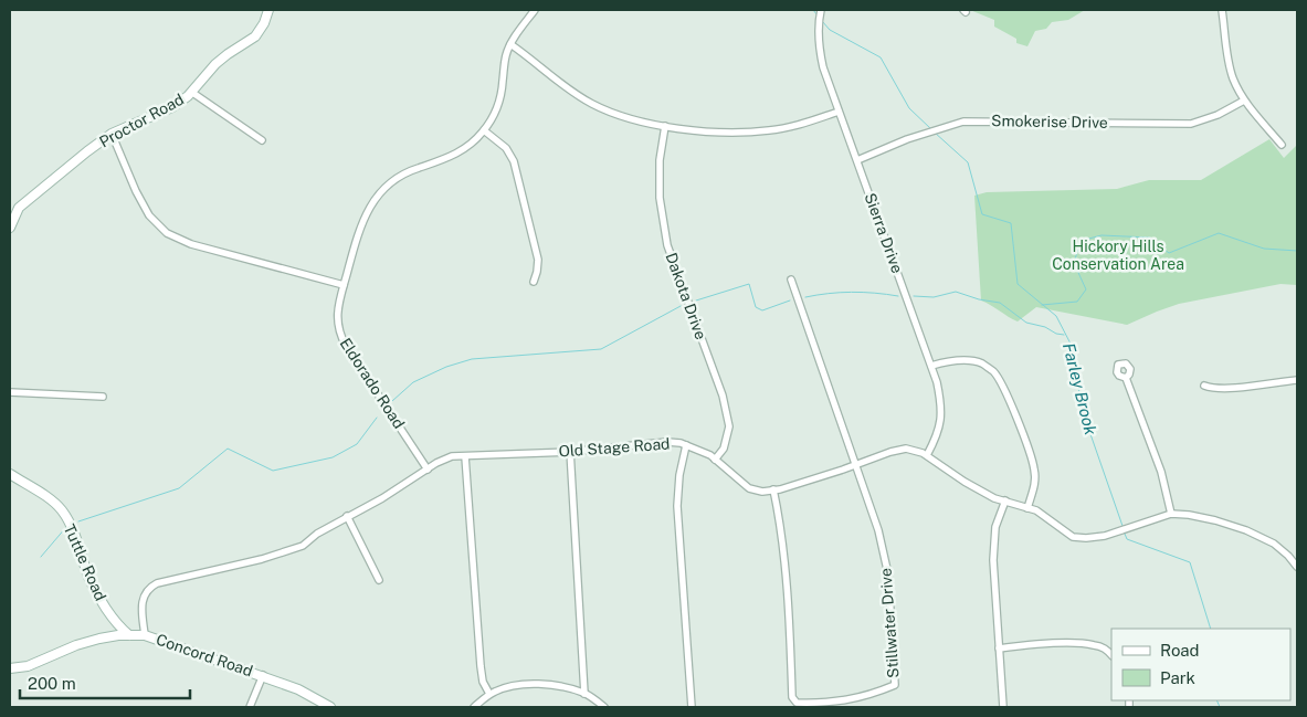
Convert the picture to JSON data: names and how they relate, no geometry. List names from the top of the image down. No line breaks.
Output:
{"streets":{"main road":["Proctor Road","Tuttle Road","Concord Road"],"street":["Smokerise Drive","Sierra Drive","Dakota Drive","Eldorado Road","Old Stage Road","Stillwater Drive"]},"crossings":[["Smokerise Drive","Sierra Drive"],["Sierra Drive","Old Stage Road"],["Dakota Drive","Old Stage Road"],["Eldorado Road","Old Stage Road"],["Old Stage Road","Stillwater Drive"],["Old Stage Road","Concord Road"],["Tuttle Road","Concord Road"]],"water":["Farley Brook"],"parks":["Hickory Hills Conservation Area"],"legend":["Road","Park"],"scale_bar":"200 m"}
